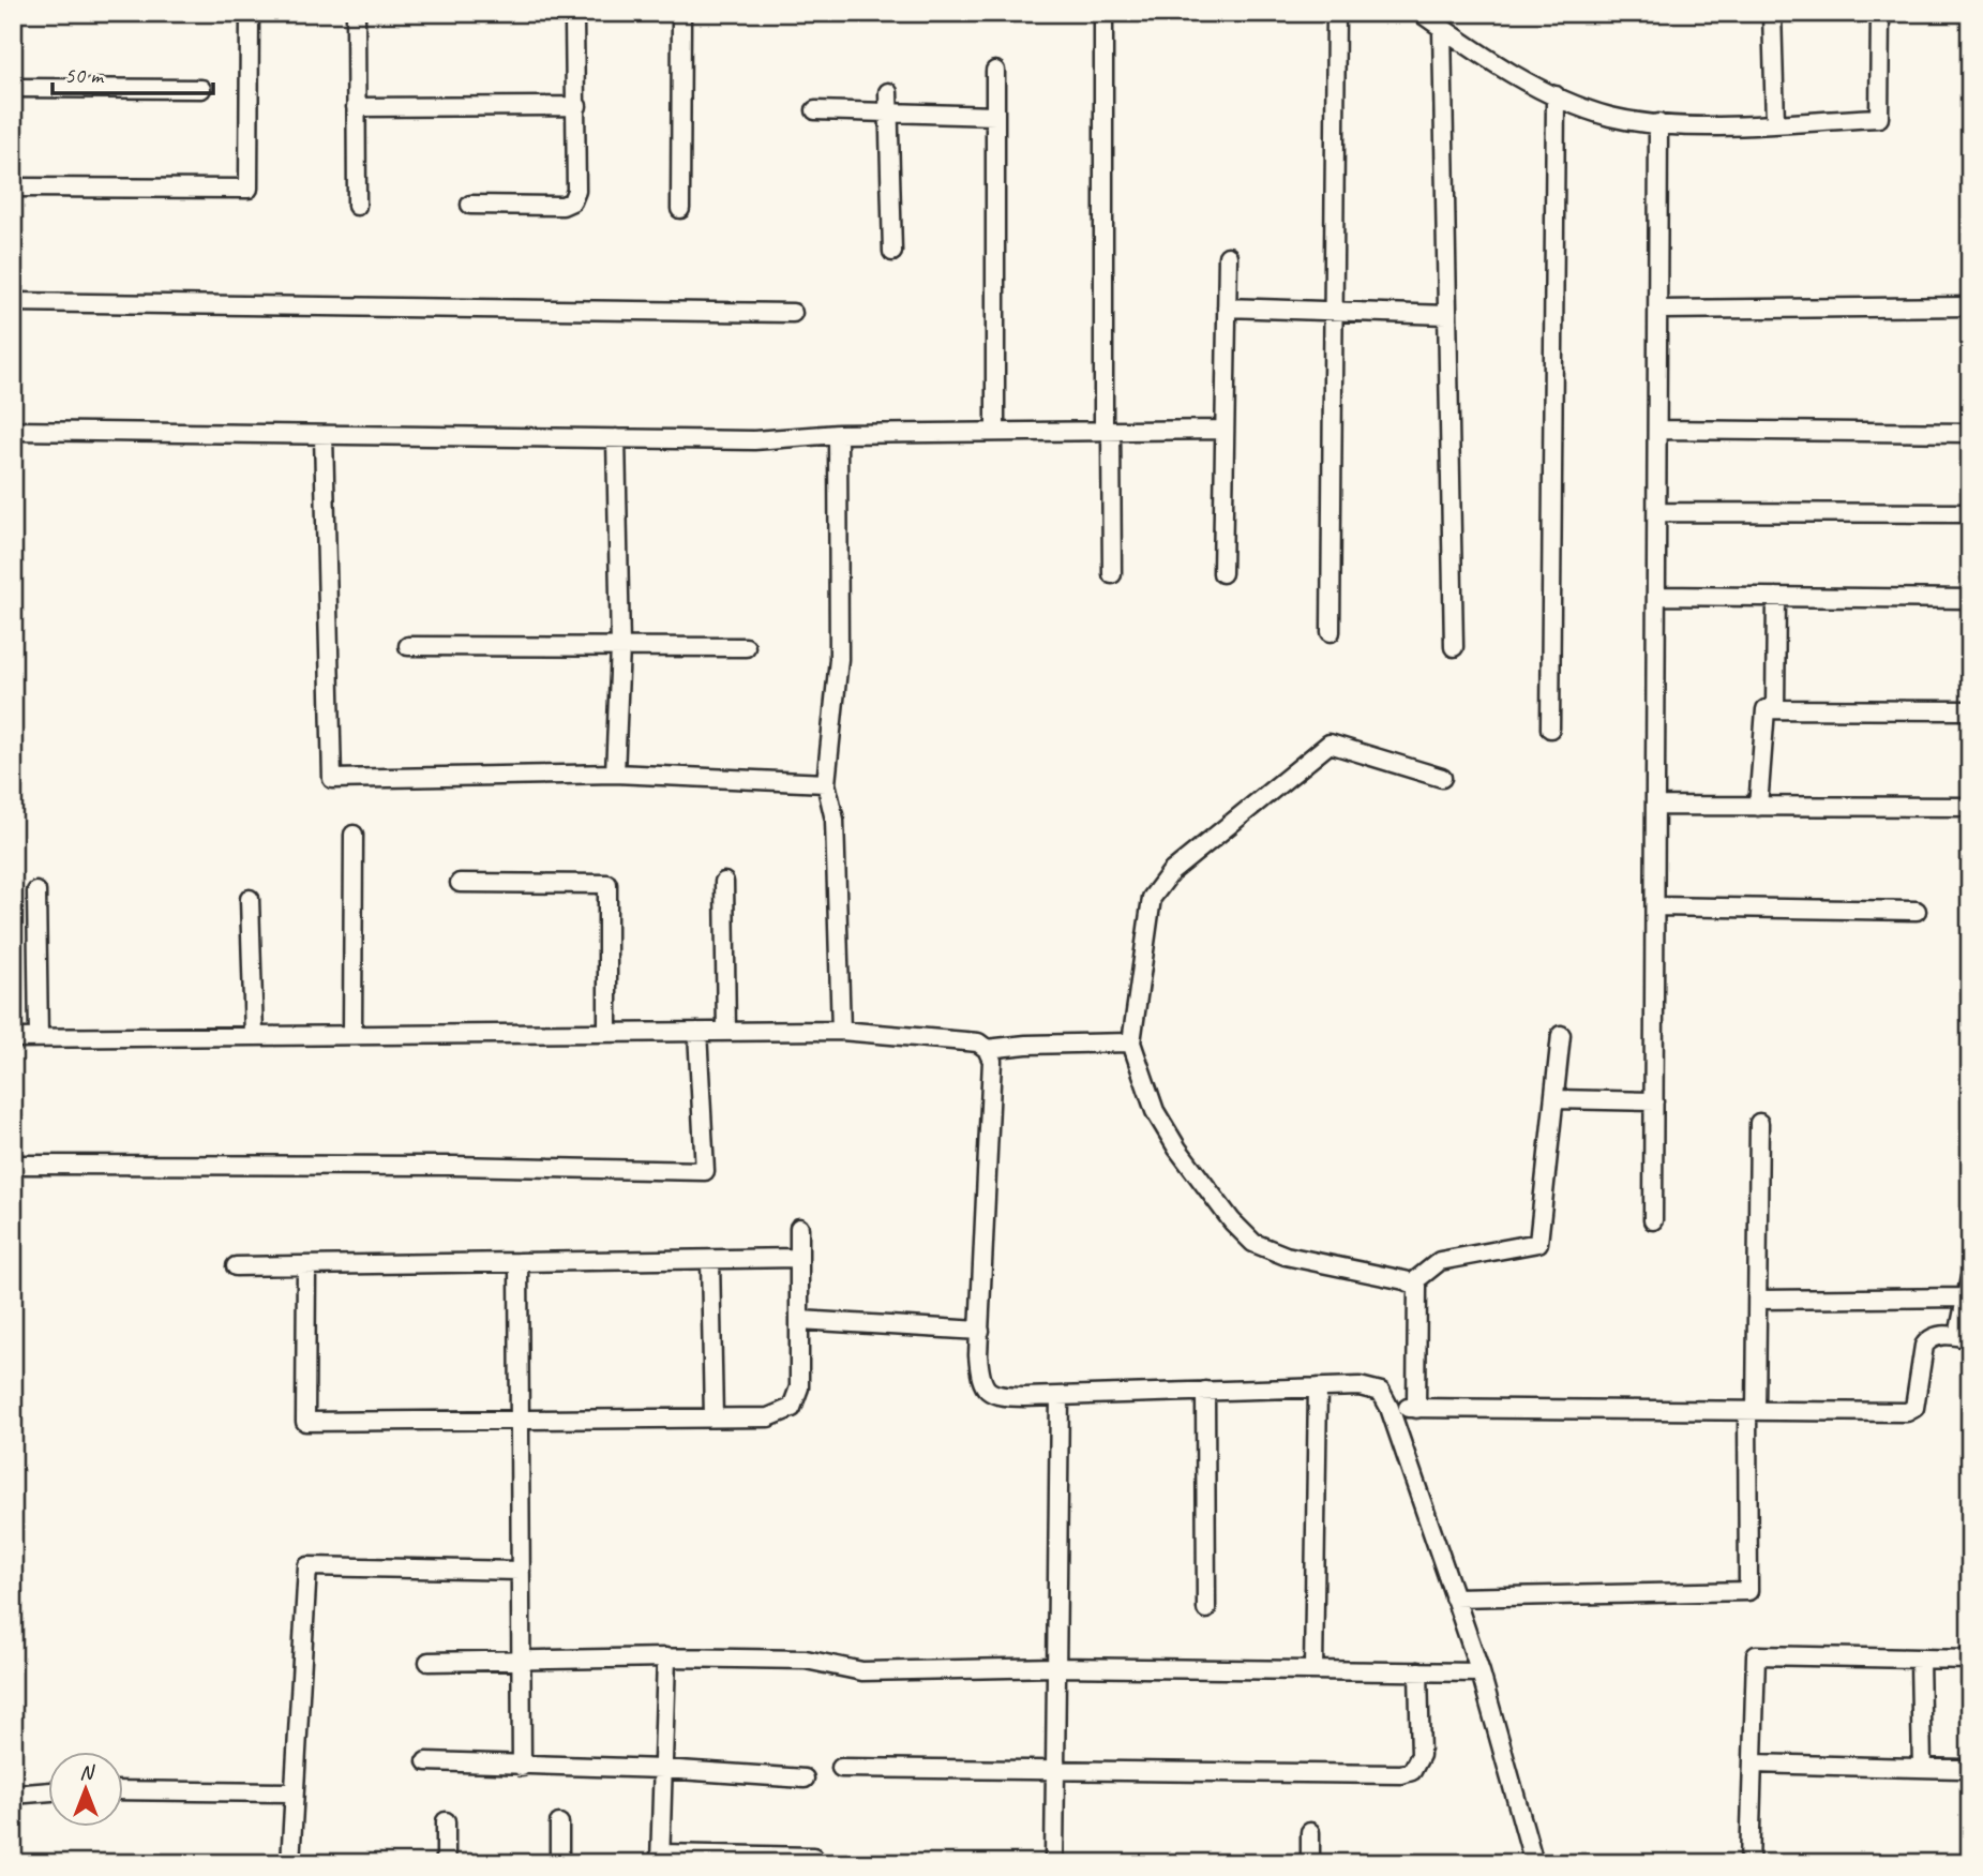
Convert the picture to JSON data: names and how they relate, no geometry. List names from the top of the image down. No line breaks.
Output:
{"scale_bar":"50 m","north":"top"}
